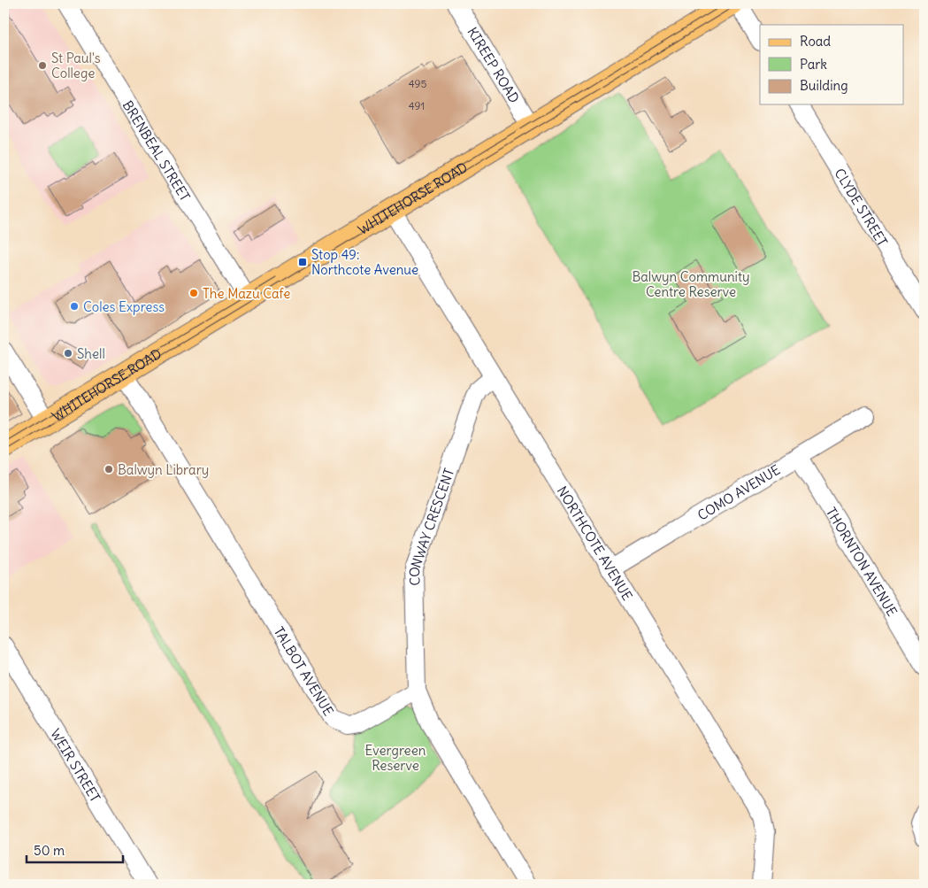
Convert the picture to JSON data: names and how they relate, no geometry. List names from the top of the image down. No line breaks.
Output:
{"streets":{"main road":["WHITEHORSE ROAD"],"street":["KIREEP ROAD","BRENBEAL STREET","CLYDE STREET","COMO AVENUE","CONWAY CRESCENT","NORTHCOTE AVENUE","THORNTON AVENUE","TALBOT AVENUE","WEIR STREET"]},"crossings":[["KIREEP ROAD","WHITEHORSE ROAD"],["BRENBEAL STREET","WHITEHORSE ROAD"],["WHITEHORSE ROAD","NORTHCOTE AVENUE"],["WHITEHORSE ROAD","TALBOT AVENUE"],["COMO AVENUE","NORTHCOTE AVENUE"],["COMO AVENUE","THORNTON AVENUE"],["CONWAY CRESCENT","NORTHCOTE AVENUE"],["CONWAY CRESCENT","TALBOT AVENUE"]],"parks":["Balwyn Community Centre Reserve","Evergreen Reserve"],"places":{"other":["St Paul's College","The Mazu Cafe","Coles Express","Shell","Balwyn Library"],"transit":["Stop 49: Northcote Avenue"]},"house_numbers":["495","491"],"legend":["Road","Park","Building"],"scale_bar":"50 m"}
